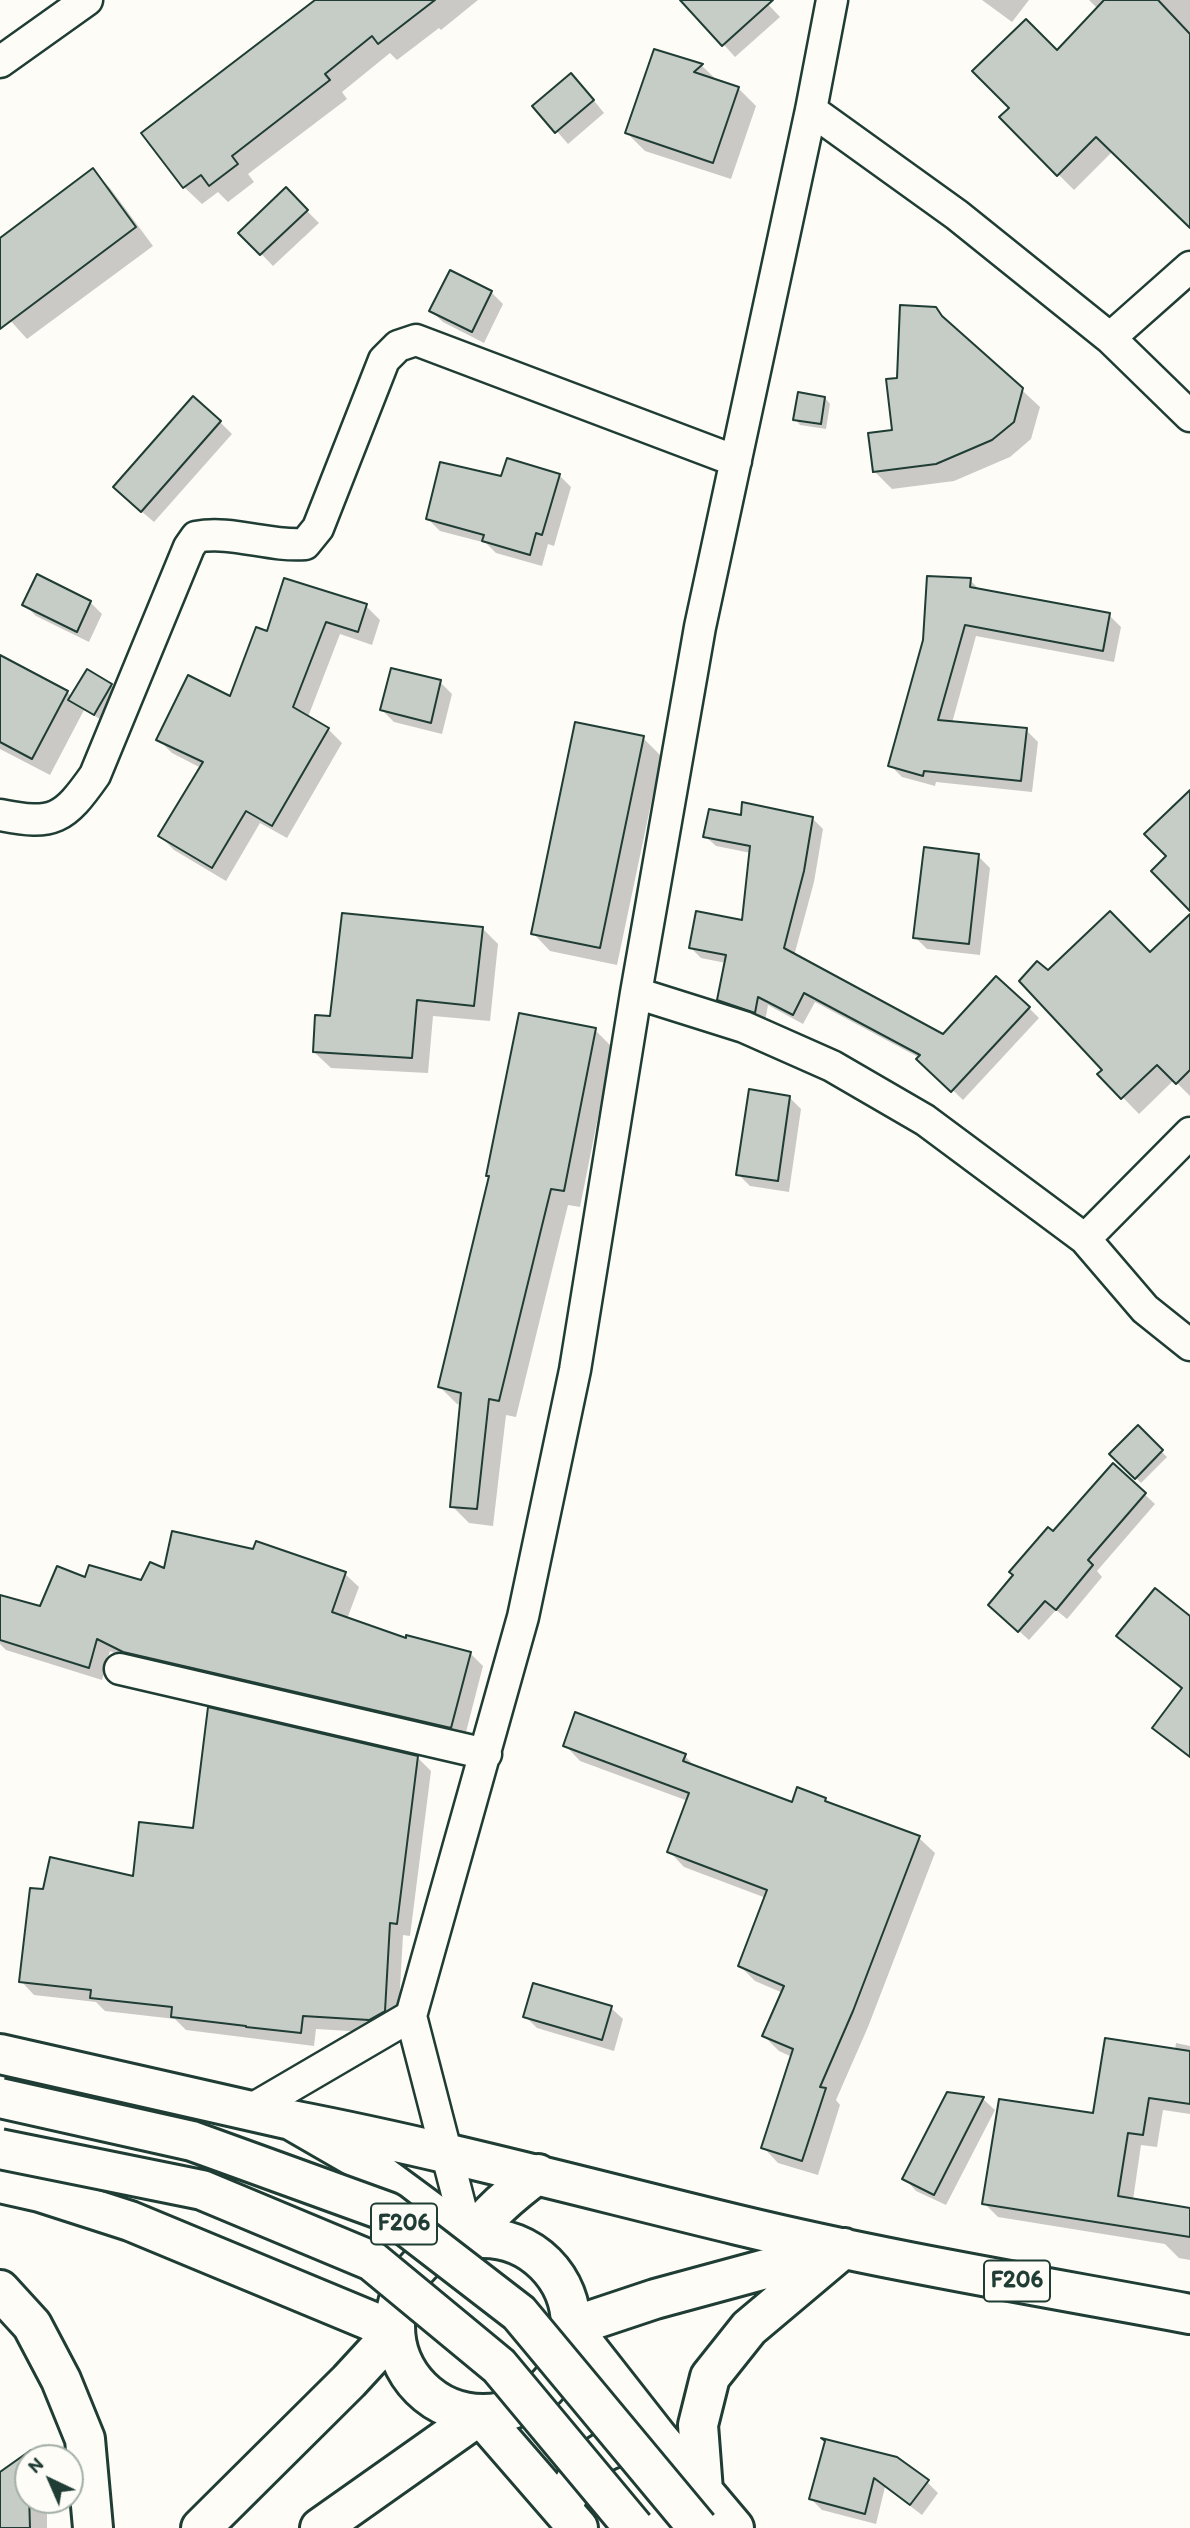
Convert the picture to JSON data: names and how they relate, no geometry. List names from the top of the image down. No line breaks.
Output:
{"streets":{"main road":["F206"]},"north":"top left"}
